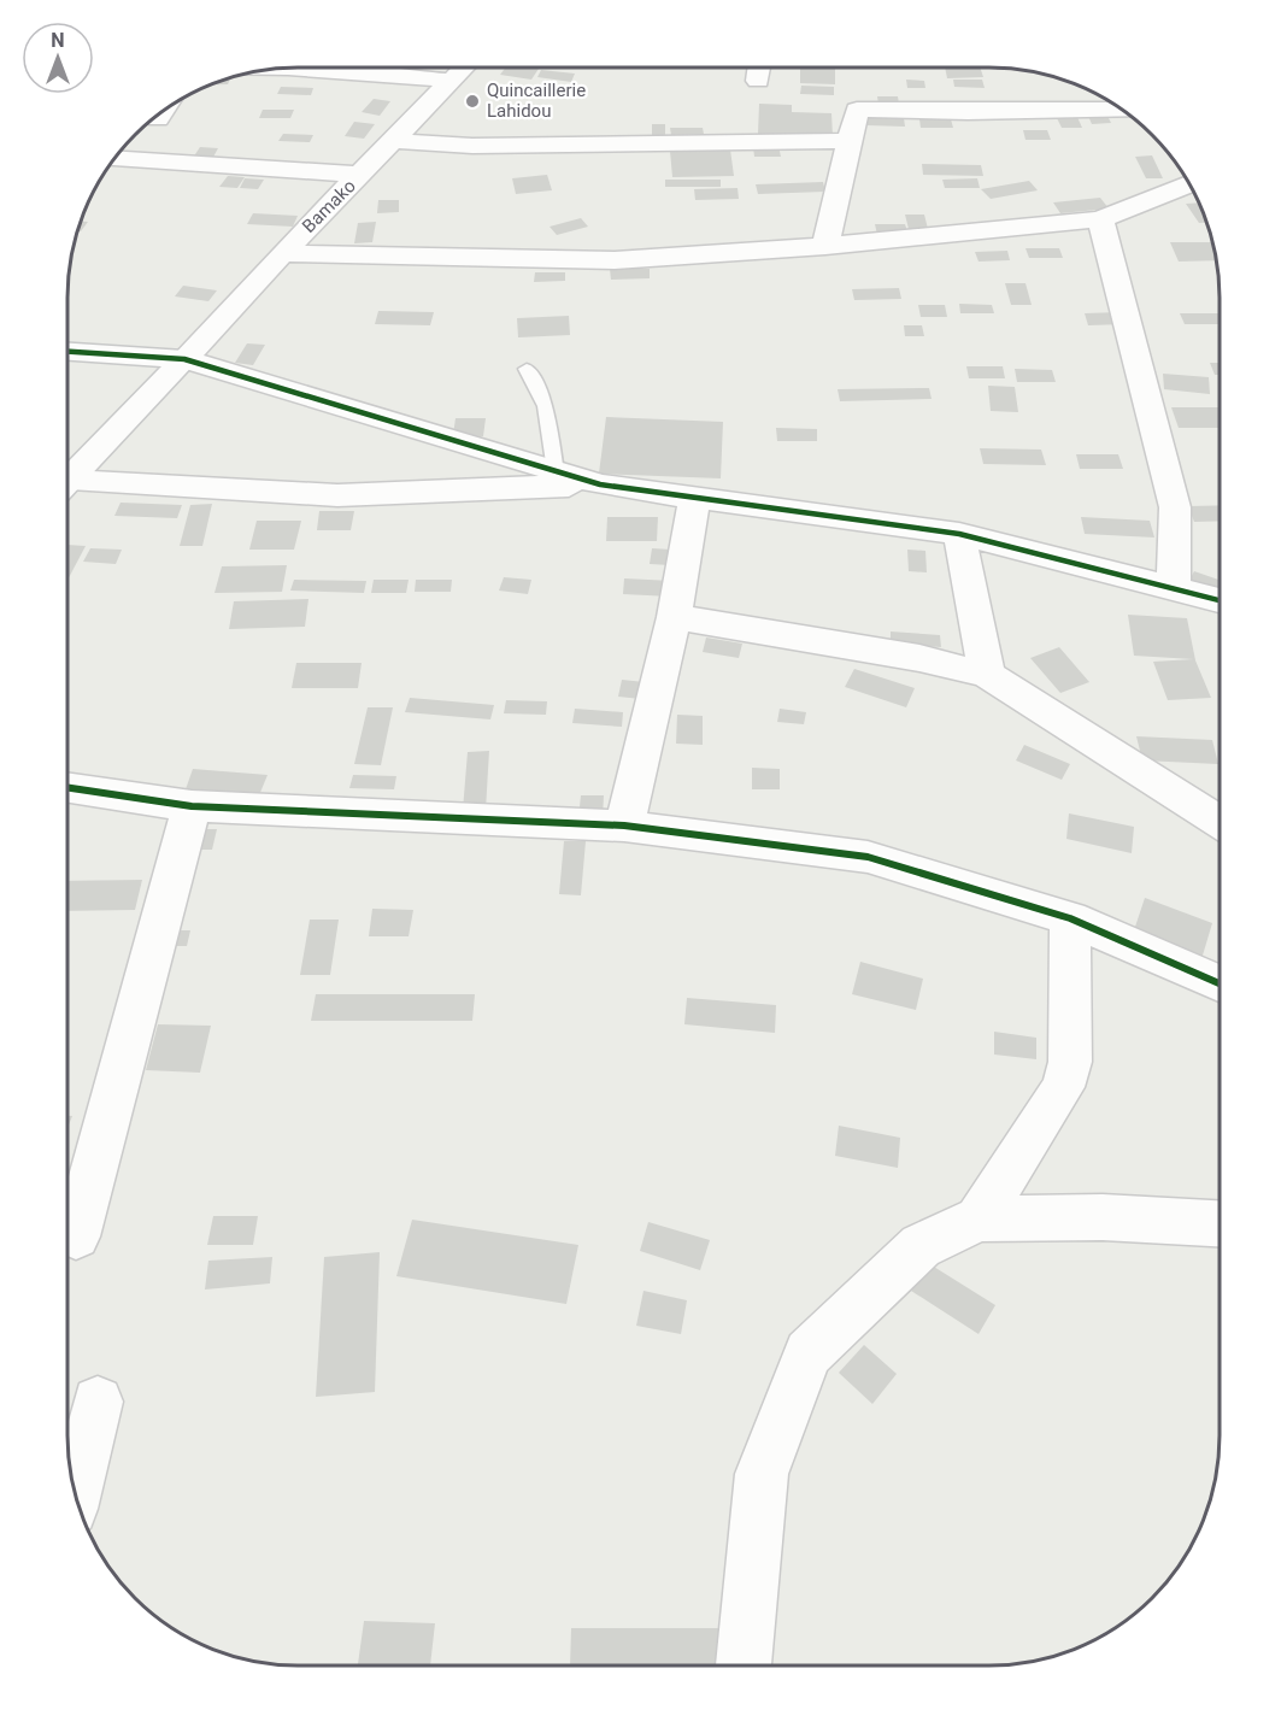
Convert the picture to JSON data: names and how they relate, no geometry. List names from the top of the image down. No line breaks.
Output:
{"streets":{"street":["Bamako"]},"places":["Quincaillerie Lahidou"],"north":"top"}
